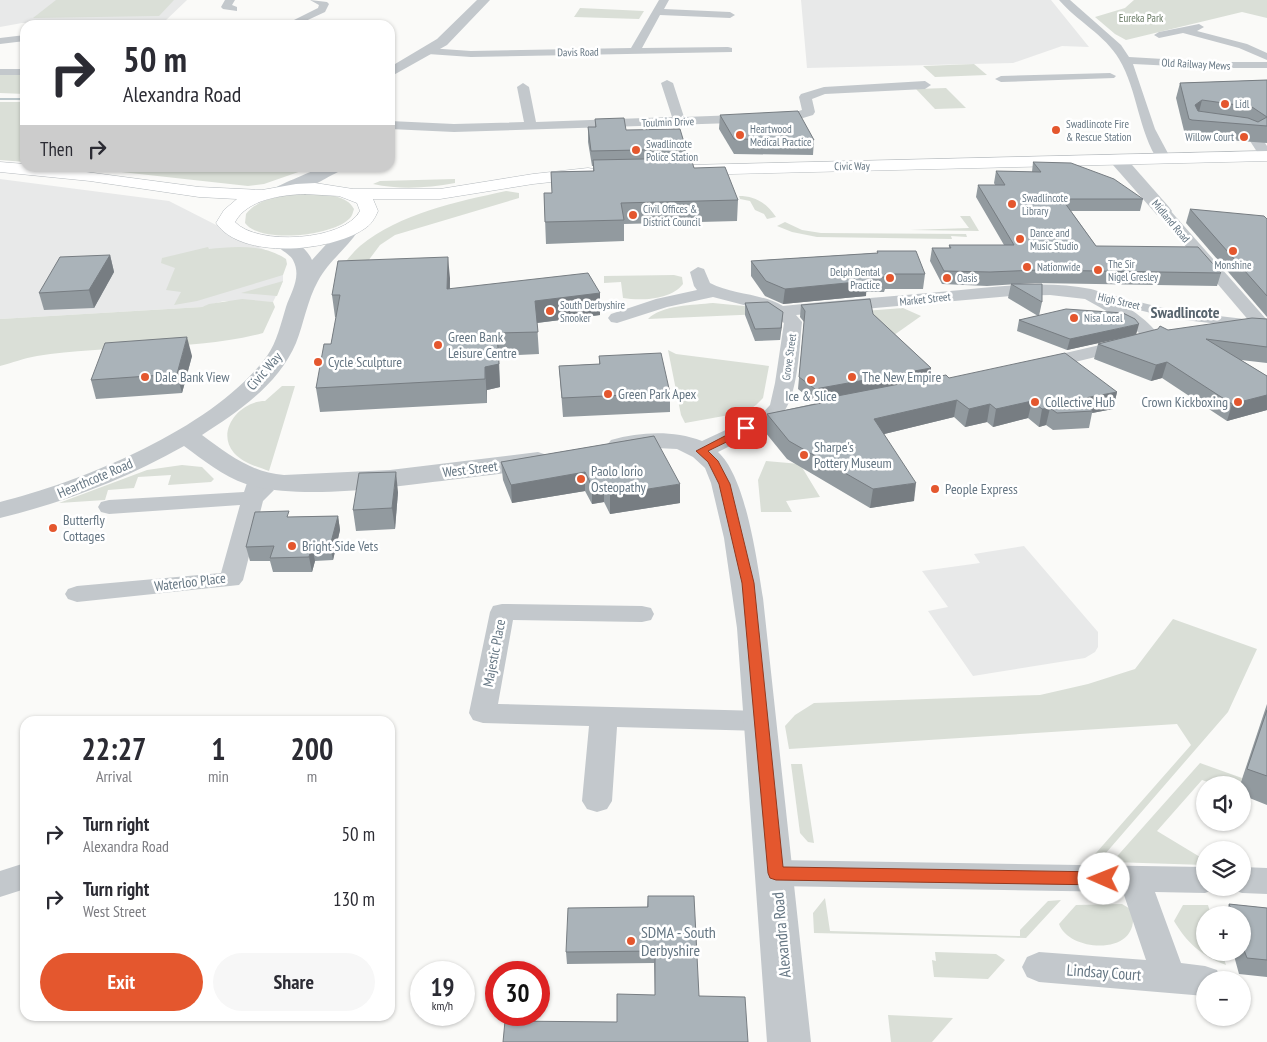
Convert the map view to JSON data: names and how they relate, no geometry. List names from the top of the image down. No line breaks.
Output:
{"streets":{"main road":["Civic Way"],"street":["Davis Road","Old Railway Mews","Toulmin Drive","Midland Road","Market Street","High Street","Grove Street","West Street","Hearthcote Road","Waterloo Place","Majestic Place","Alexandra Road","Lindsay Court"]},"crossings":[["Civic Way","Midland Road"],["Civic Way","West Street"],["Civic Way","Hearthcote Road"],["Midland Road","High Street"],["Market Street","High Street"],["Market Street","Grove Street"],["West Street","Hearthcote Road"],["West Street","Waterloo Place"],["Majestic Place","Alexandra Road"]],"districts":["Swadlincote"],"parks":["Eureka Park"],"places":["Lidl","Swadlincote Fire & Rescue Station","Heartwood Medical Practice","Willow Court","Swadlincote Police Station","Swadlincote Library","Civil Offices & District Council","Dance and Music Studio","Monshine","Nationwide","The Sir Nigel Gresley","Delph Dental Practice","Oasis","South Derbyshire Snooker","Nisa Local","Green Bank Leisure Centre","Cycle Sculpture","Dale Bank View","The New Empire","Ice & Slice","Green Park Apex","Collective Hub","Crown Kickboxing","Sharpe's Pottery Museum","Paolo Iorio Osteopathy","People Express","Butterfly Cottages","Bright Side Vets","SDMA - South Derbyshire"],"page":{"turn":["50 m","Alexandra Road"],"then":"Then","eta":["22:27","Arrival","1","min","200","m"],"map_buttons":["+","−"],"list":[{"name":"Turn right","note":"Alexandra Road","value":"50 m"},{"name":"Turn right","note":"West Street","value":"130 m"}],"buttons":["Exit","Share"],"speed":"19 km/h","limit":"30"}}
